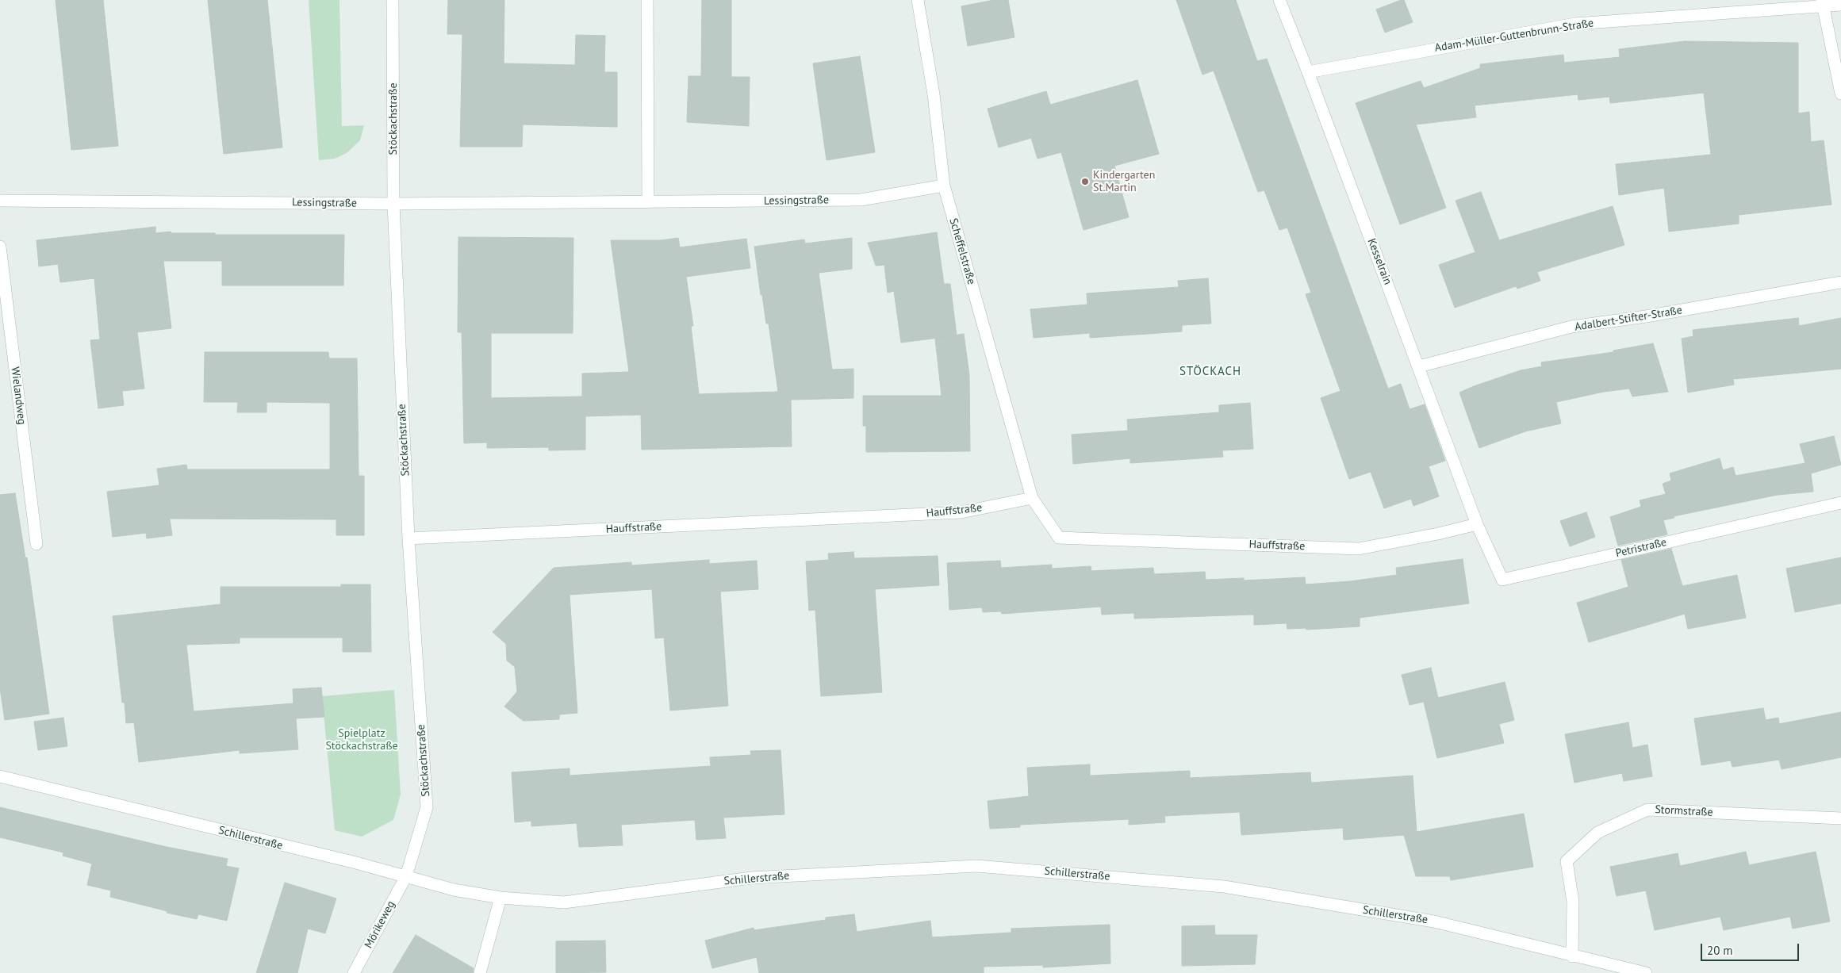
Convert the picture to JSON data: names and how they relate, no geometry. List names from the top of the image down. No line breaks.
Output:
{"streets":{"street":["Adam-Müller-Guttenbrunn-Straße","Stöckachstraße","Lessingstraße","Scheffelstraße","Kesselrain","Adalbert-Stifter-Straße","Wielandweg","Hauffstraße","Petristraße","Stormstraße","Schillerstraße","Mörikeweg"]},"crossings":[["Adam-Müller-Guttenbrunn-Straße","Kesselrain"],["Stöckachstraße","Lessingstraße"],["Stöckachstraße","Hauffstraße"],["Stöckachstraße","Schillerstraße"],["Stöckachstraße","Mörikeweg"],["Lessingstraße","Scheffelstraße"],["Scheffelstraße","Hauffstraße"],["Kesselrain","Adalbert-Stifter-Straße"],["Kesselrain","Hauffstraße"],["Kesselrain","Petristraße"],["Hauffstraße","Petristraße"],["Stormstraße","Schillerstraße"],["Schillerstraße","Mörikeweg"]],"districts":["STÖCKACH"],"parks":["Spielplatz Stöckachstraße"],"places":["Kindergarten St.Martin"],"scale_bar":"20 m"}
